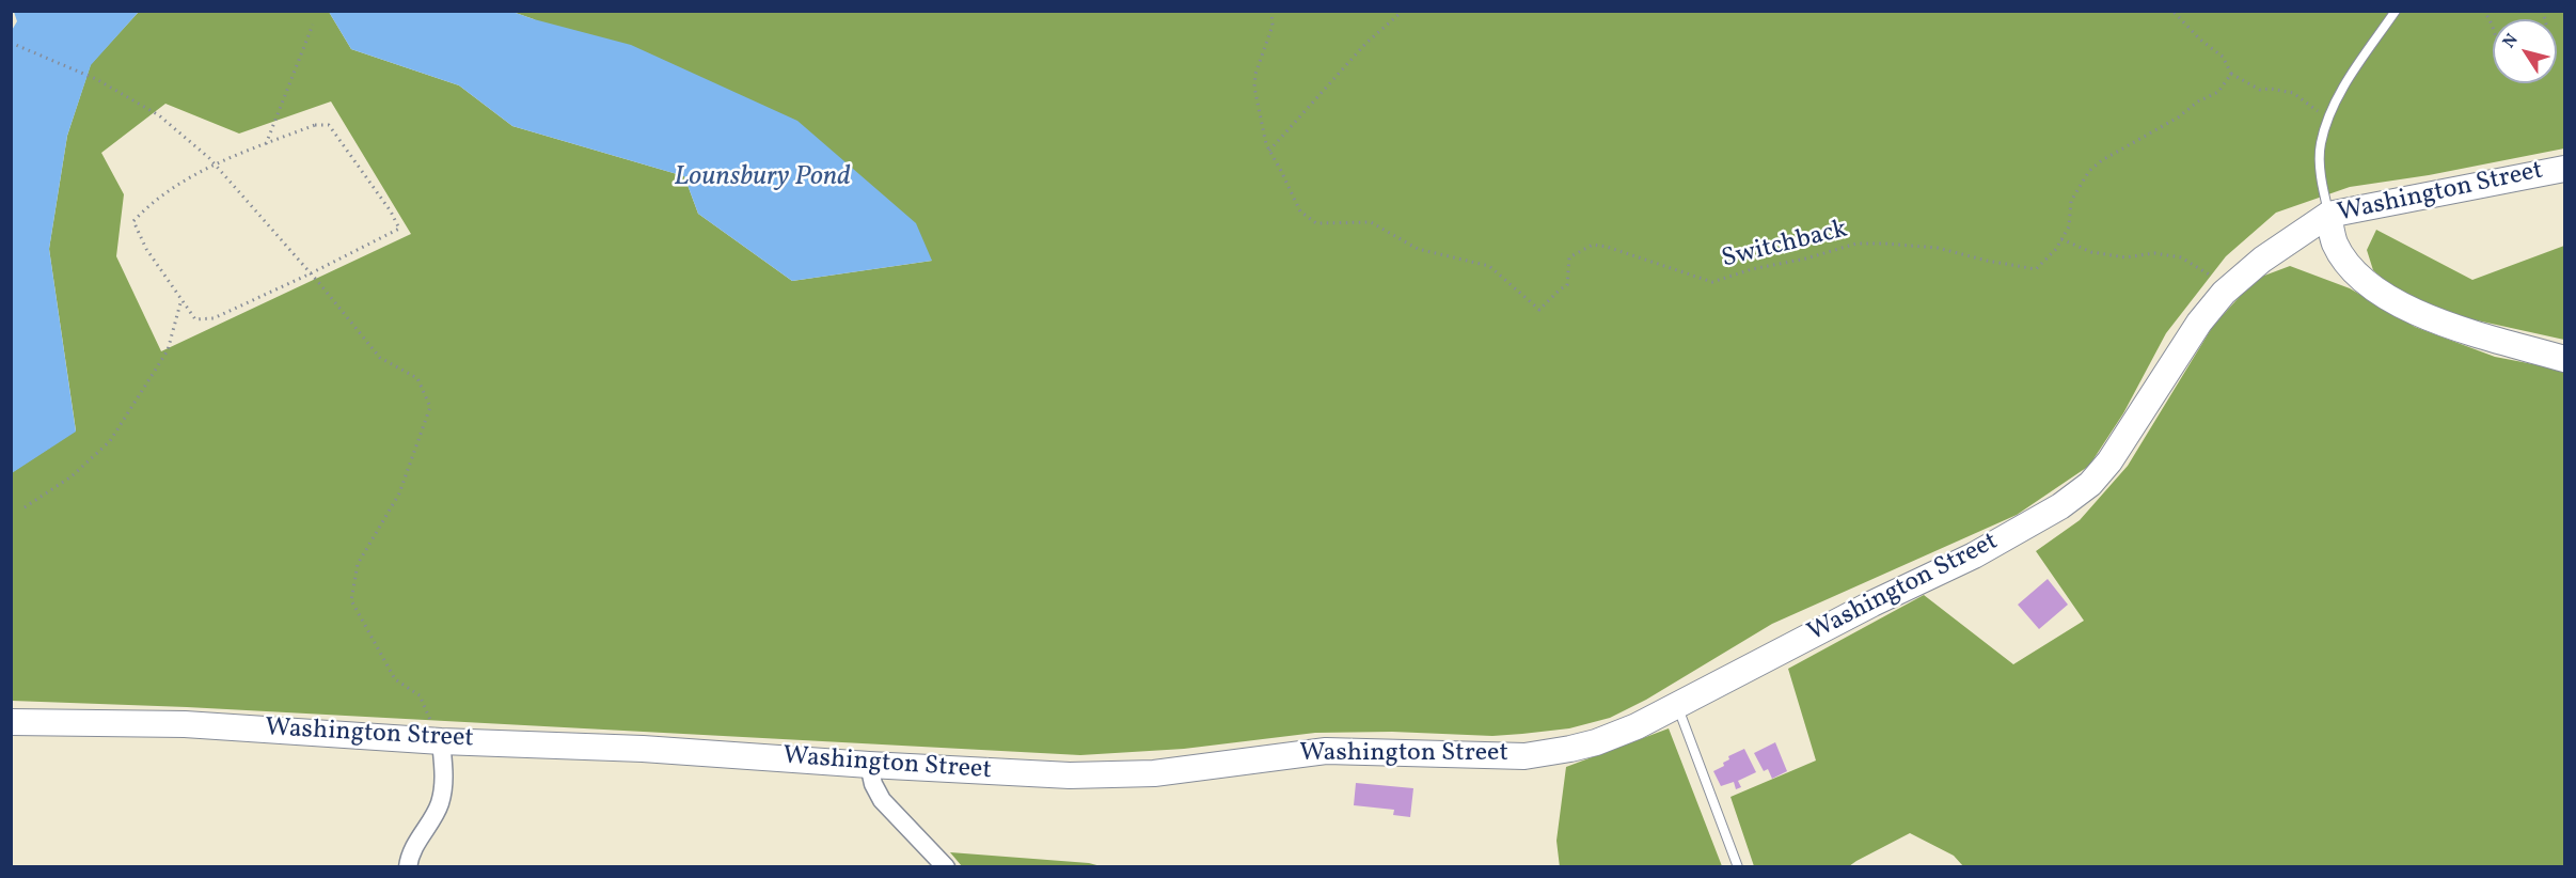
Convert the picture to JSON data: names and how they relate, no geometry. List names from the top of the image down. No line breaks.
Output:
{"streets":{"street":["Washington Street"],"path":["Switchback"]},"water":["Lounsbury Pond"],"north":"top left"}
